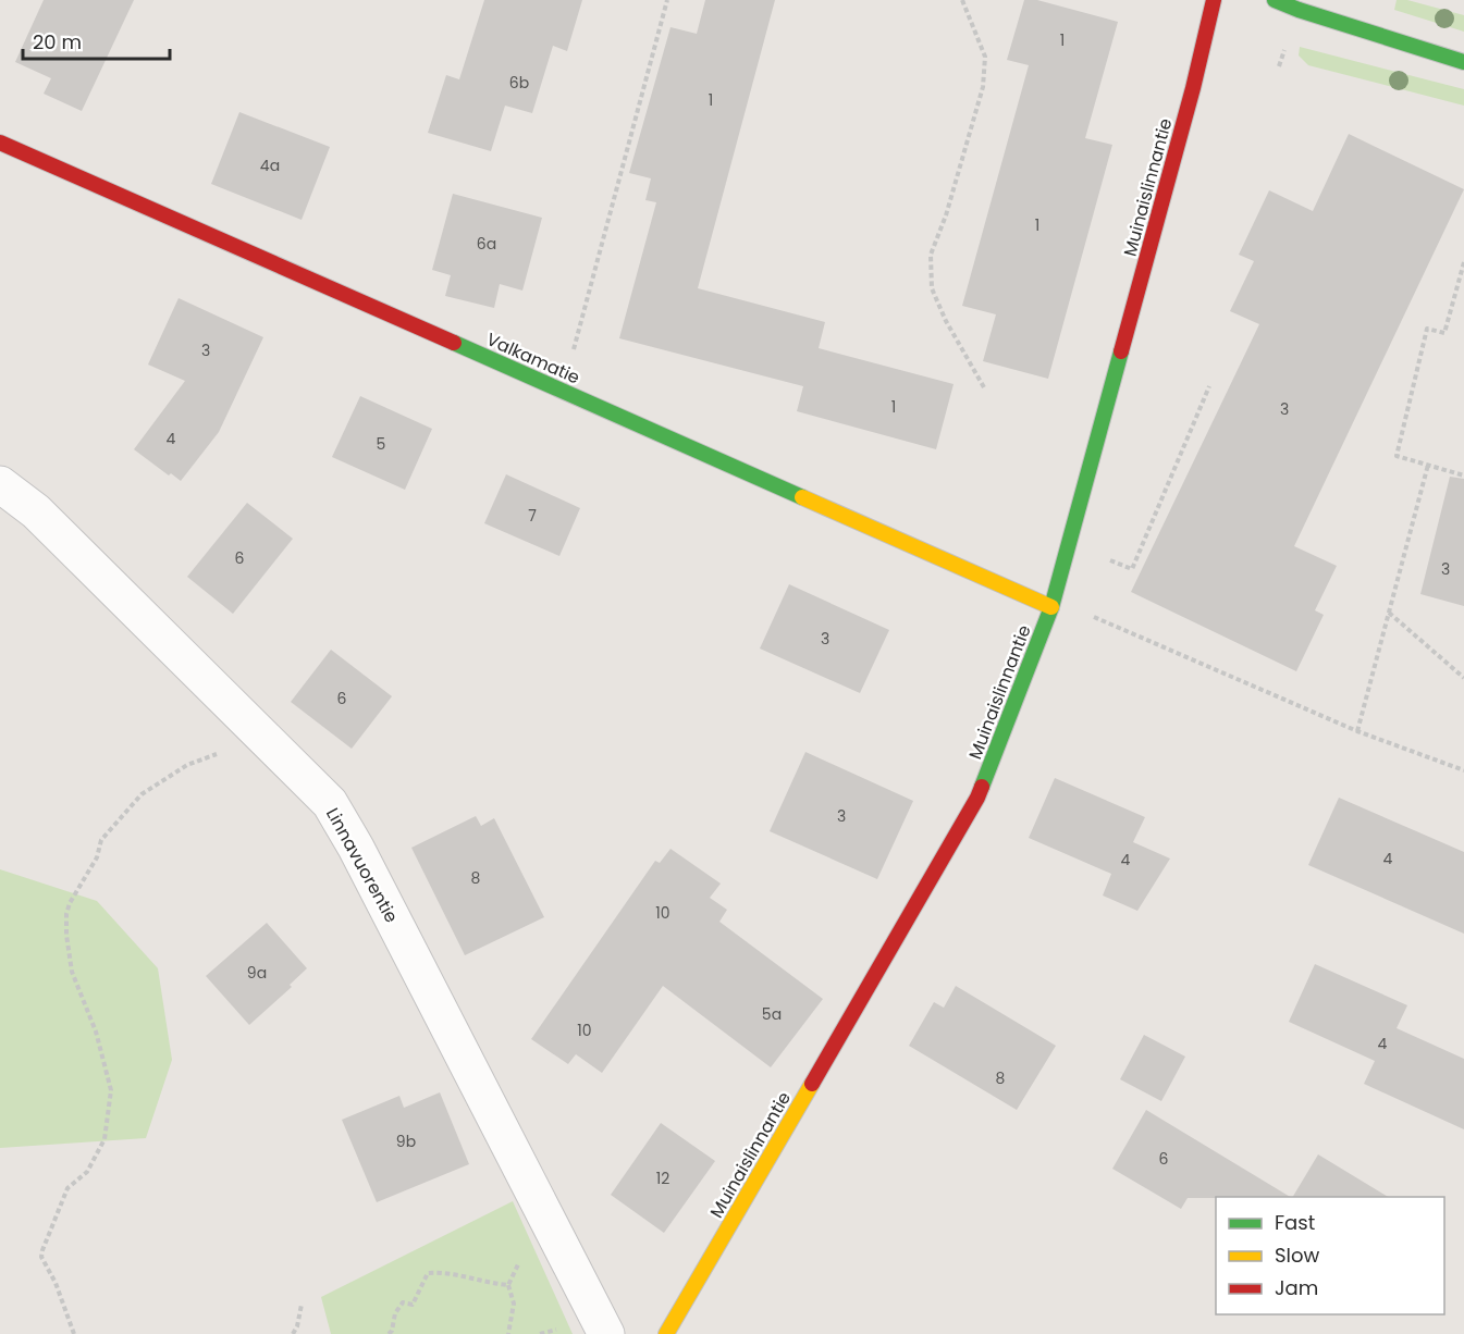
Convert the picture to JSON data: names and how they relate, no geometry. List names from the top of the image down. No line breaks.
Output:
{"streets":{"street":["Muinaislinnantie","Valkamatie","Linnavuorentie"]},"crossings":[["Muinaislinnantie","Valkamatie"]],"house_numbers":["1","6b","1","4a","1","6a","3","1","3","4","5","7","6","3","3","6","3","4","4","8","10","9a","5a","10","4","8","9b","6","12"],"legend":["Fast","Slow","Jam"],"scale_bar":"20 m"}
